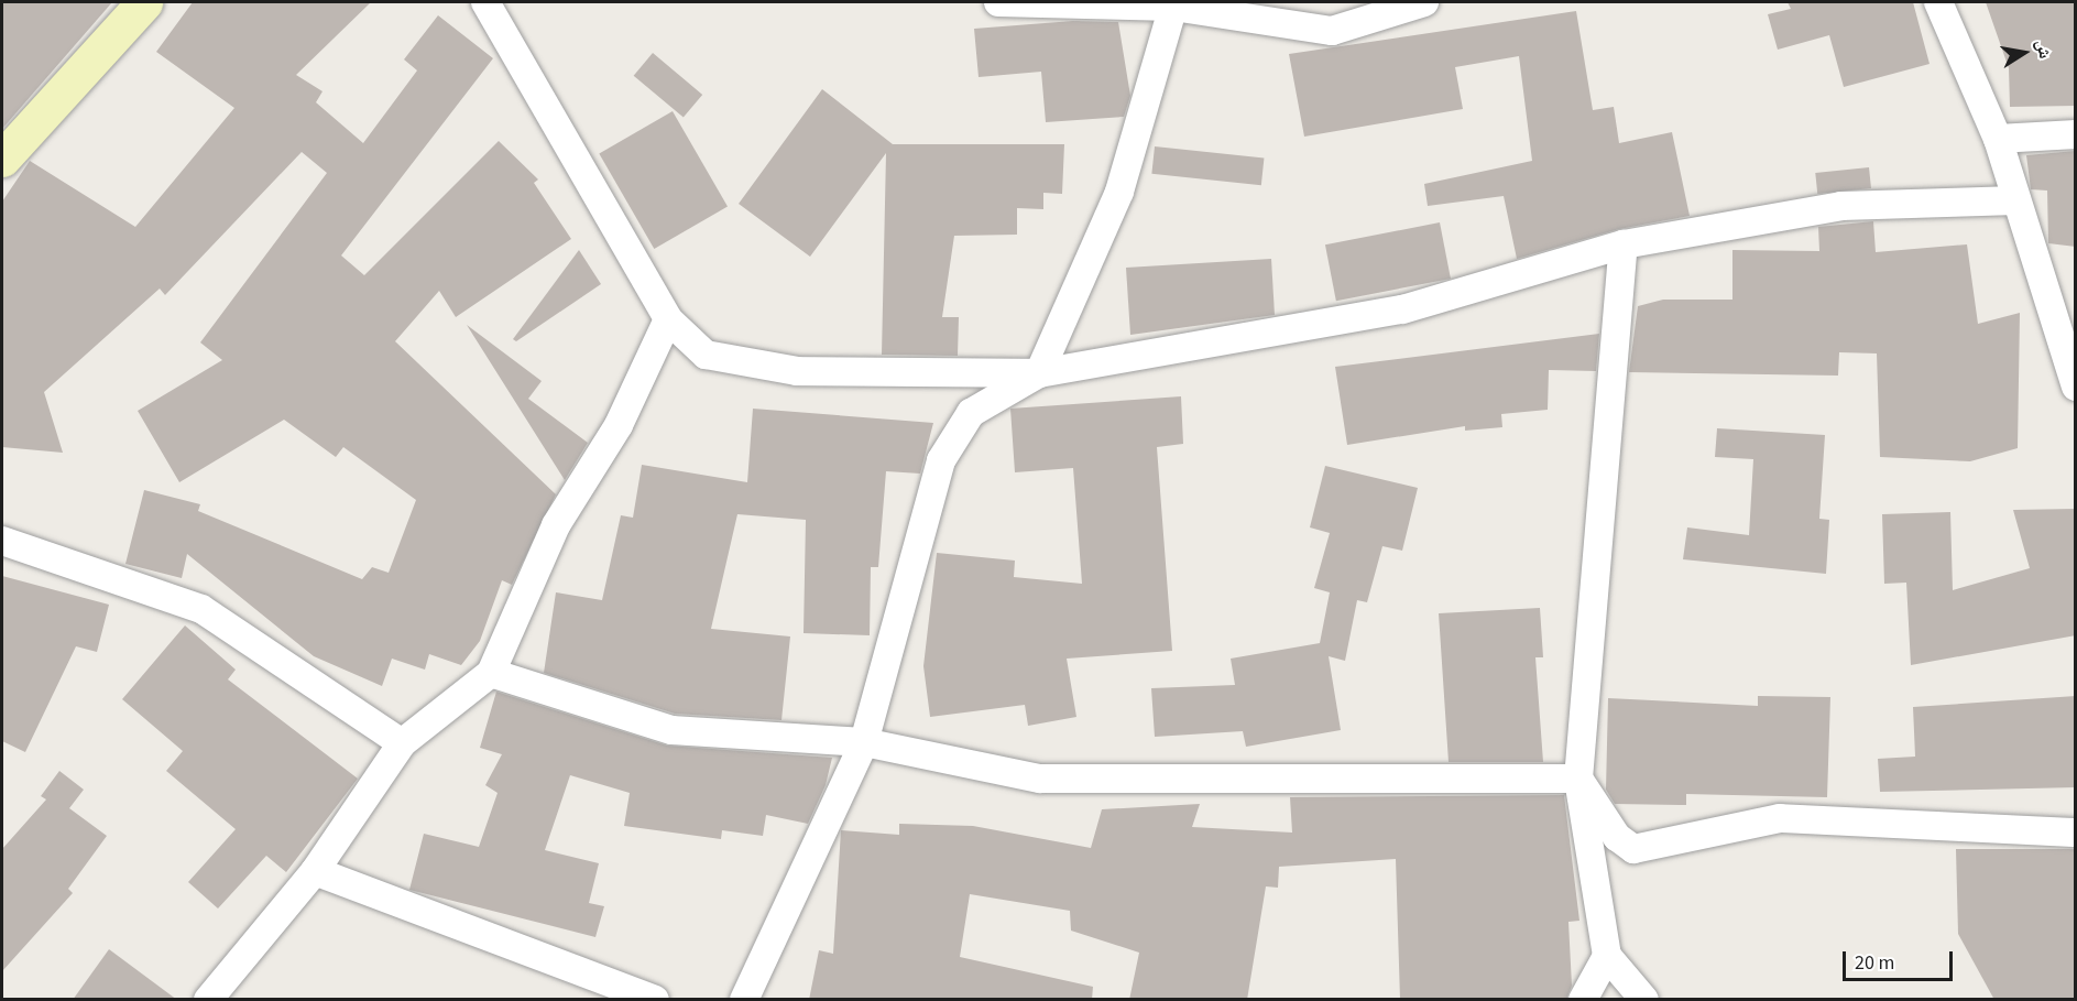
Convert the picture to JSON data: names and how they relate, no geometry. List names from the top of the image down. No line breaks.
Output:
{"scale_bar":"20 m","north":"right"}
